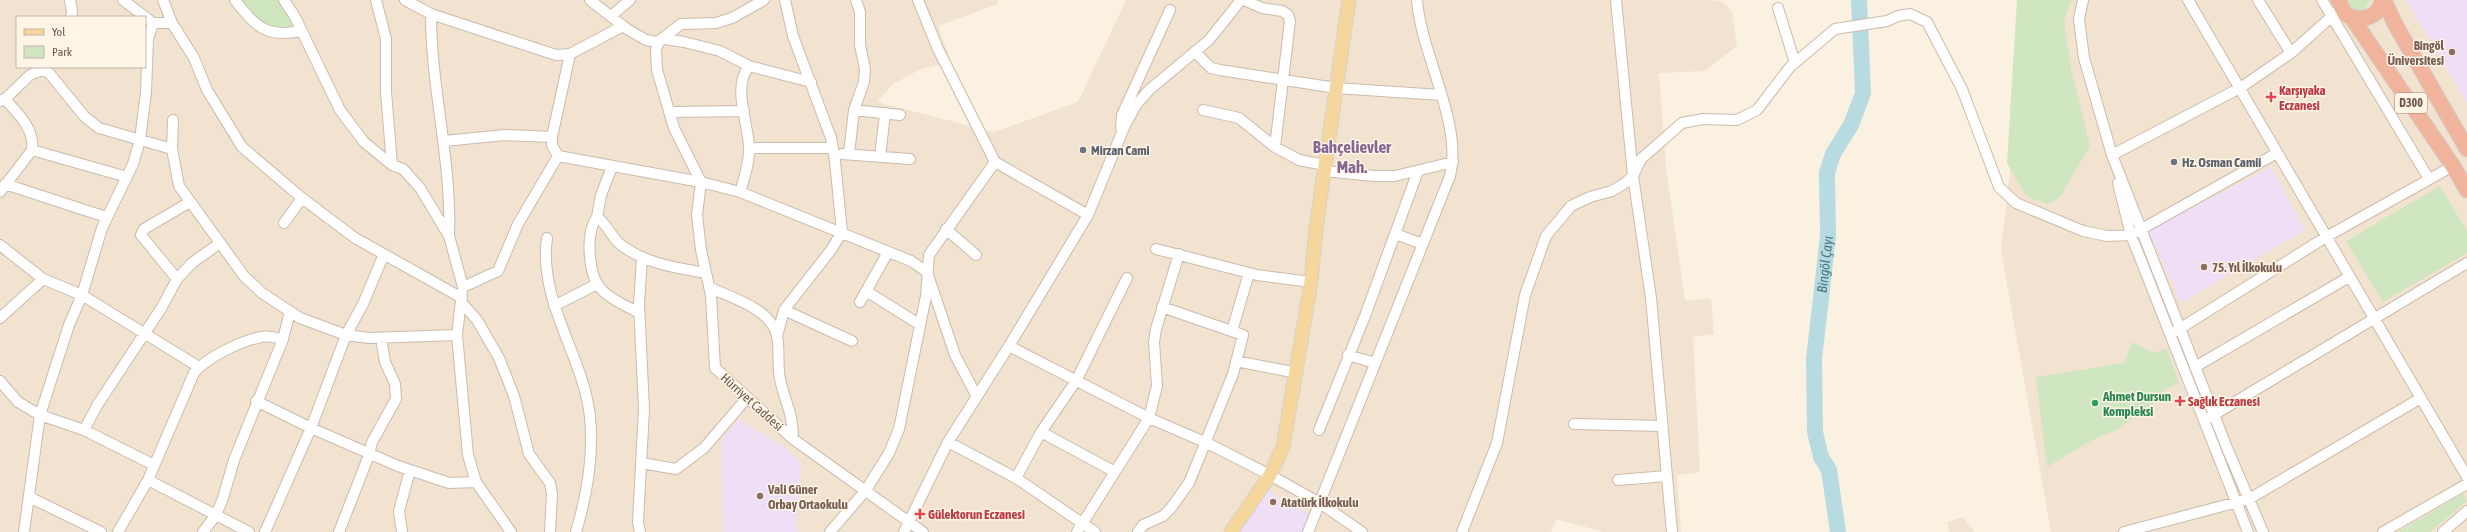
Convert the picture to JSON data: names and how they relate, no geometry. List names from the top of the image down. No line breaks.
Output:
{"streets":{"highway":["D300"],"street":["Hürriyet Caddesi"]},"districts":["Bahçelievler Mah."],"water":["Bingöl Çayı"],"places":{"other":["Bingöl Üniversitesi","Mirzan Cami","Hz. Osman Camii","75. Yıl İlkokulu","Ahmet Dursun Kompleksi","Vali Güner Orbay Ortaokulu","Atatürk İlkokulu"],"health":["Karşıyaka Eczanesi","Sağlık Eczanesi","Gülektorun Eczanesi"]},"legend":["Yol","Park"]}
